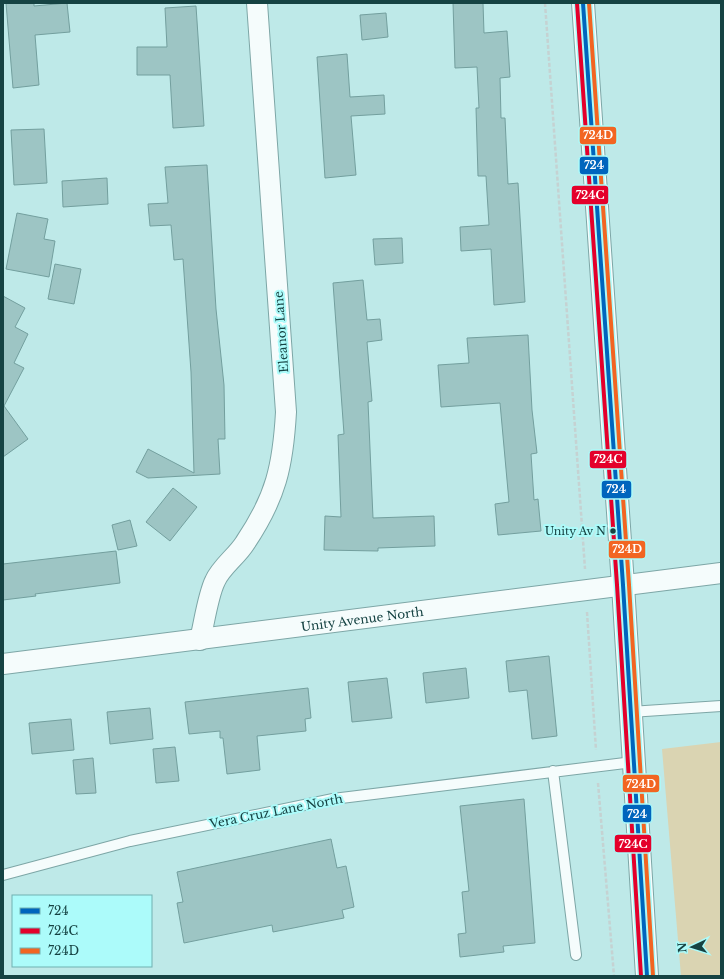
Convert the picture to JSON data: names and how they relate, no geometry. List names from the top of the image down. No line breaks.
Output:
{"streets":{"street":["Eleanor Lane","Unity Avenue North"],"lane":["Vera Cruz Lane North"]},"crossings":[["Eleanor Lane","Unity Avenue North"]],"places":["Unity Av N"],"lines":["transit line 724","transit line 724C","transit line 724D"],"legend":["724","724C","724D"],"north":"left"}
